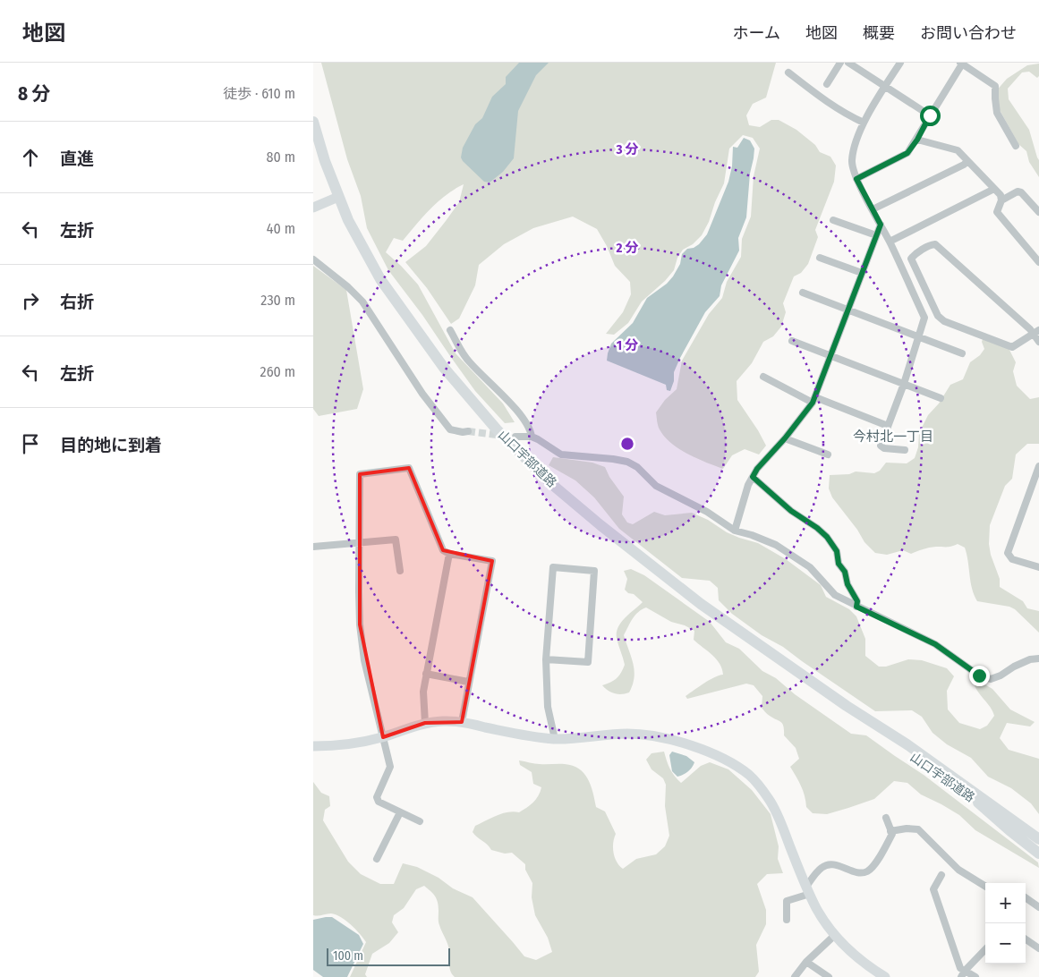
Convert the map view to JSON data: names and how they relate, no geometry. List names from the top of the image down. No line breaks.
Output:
{"streets":{"main road":["山口宇部道路"]},"districts":["今村北一丁目"],"scale_bar":"100 m","page":{"header":"地図","nav":["ホーム","地図","概要","お問い合わせ"],"heading":["8 分","徒歩 · 610 m"],"list":[["直進","80 m"],["左折","40 m"],["右折","230 m"],["左折","260 m"],"目的地に到着"],"map_buttons":["+","−"],"scale":"100 m"},"rings":["3 分","2 分","1 分"]}
